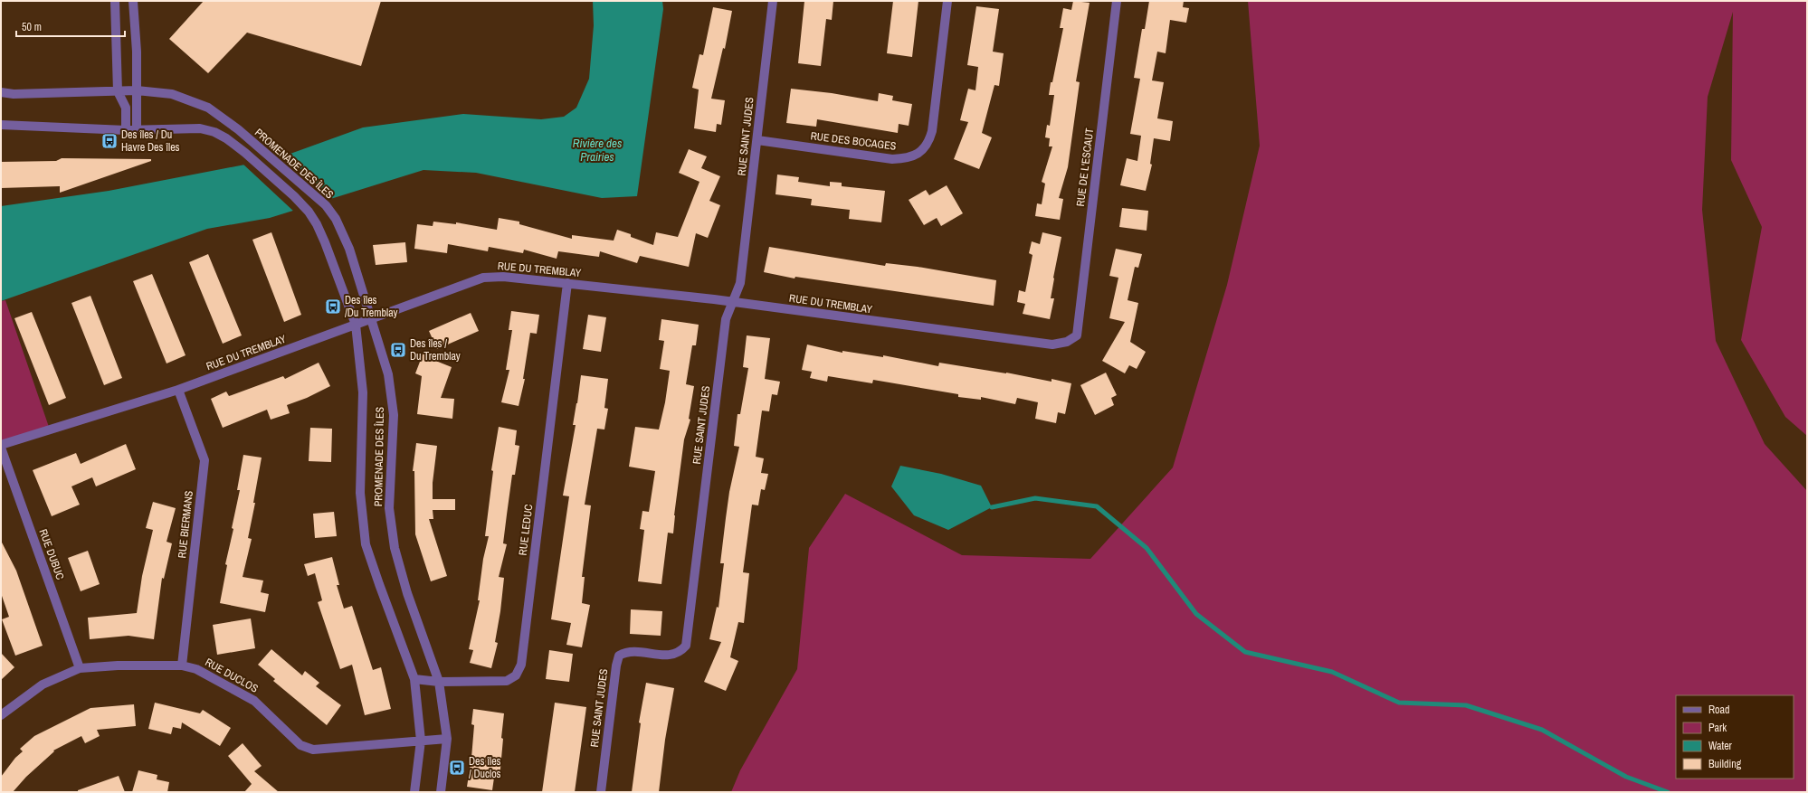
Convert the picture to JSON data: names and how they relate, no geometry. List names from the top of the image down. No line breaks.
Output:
{"streets":{"street":["RUE SAINT JUDES","RUE DES BOCAGES","PROMENADE DES ÎLES","RUE DE L'ESCAUT","RUE DU TREMBLAY","RUE BIERMANS","RUE LEDUC","RUE DUBUC","RUE DUCLOS"]},"crossings":[["RUE SAINT JUDES","RUE DES BOCAGES"],["RUE SAINT JUDES","RUE DU TREMBLAY"],["PROMENADE DES ÎLES","RUE DU TREMBLAY"],["PROMENADE DES ÎLES","RUE LEDUC"],["PROMENADE DES ÎLES","RUE DUCLOS"],["RUE DE L'ESCAUT","RUE DU TREMBLAY"],["RUE DU TREMBLAY","RUE BIERMANS"],["RUE DU TREMBLAY","RUE LEDUC"],["RUE DU TREMBLAY","RUE DUBUC"],["RUE BIERMANS","RUE DUCLOS"],["RUE DUBUC","RUE DUCLOS"]],"water":["Rivière des Prairies"],"places":{"bus stop":["Des îles / Du Havre Des îles","Des îles /Du Tremblay","Des îles / Du Tremblay","Des îles / Duclos"]},"legend":["Road","Park","Water","Building"],"scale_bar":"50 m"}
